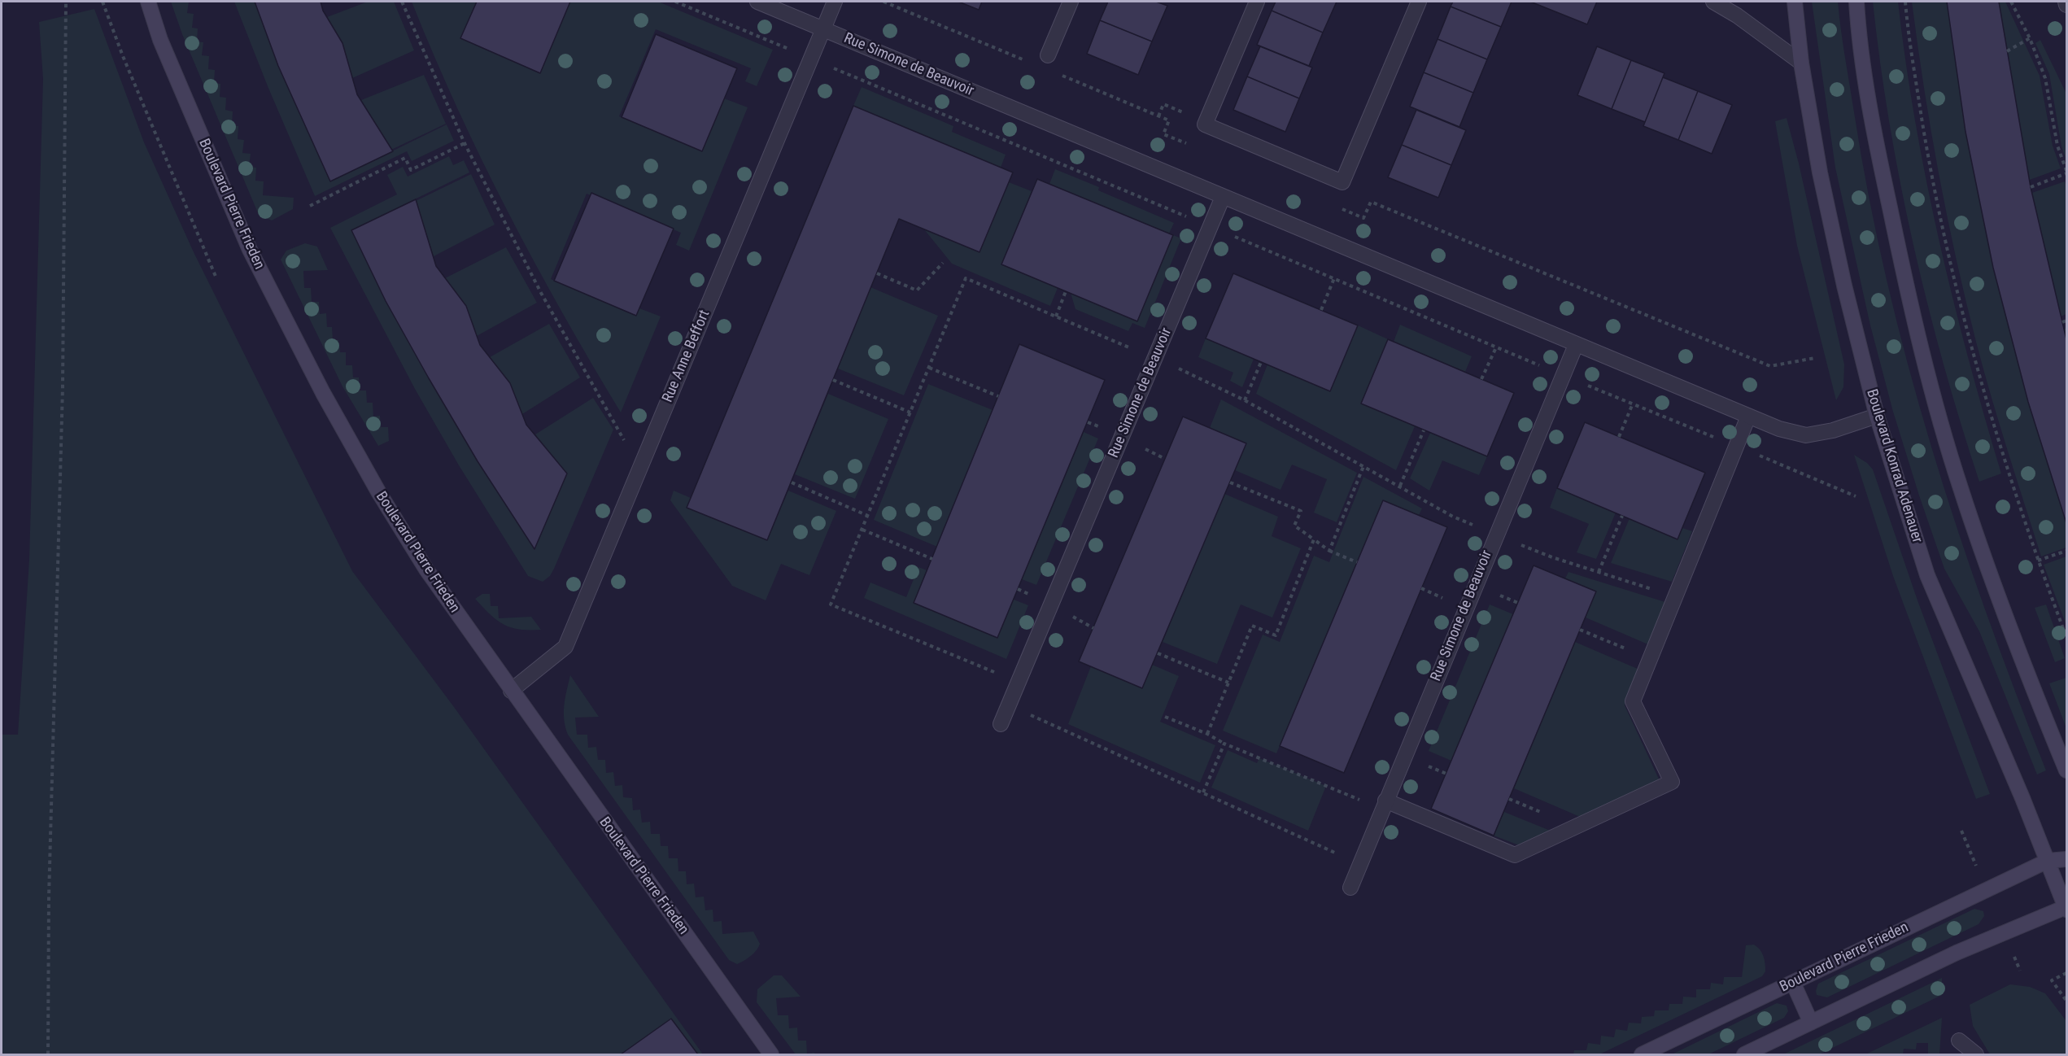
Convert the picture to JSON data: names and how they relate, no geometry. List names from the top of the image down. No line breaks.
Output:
{"streets":{"main road":["Boulevard Pierre Frieden","Boulevard Konrad Adenauer"],"street":["Rue Simone de Beauvoir","Rue Anne Beffort"]},"crossings":[["Rue Simone de Beauvoir","Rue Anne Beffort"],["Rue Simone de Beauvoir","Boulevard Konrad Adenauer"],["Boulevard Pierre Frieden","Rue Anne Beffort"],["Boulevard Pierre Frieden","Boulevard Konrad Adenauer"]]}
